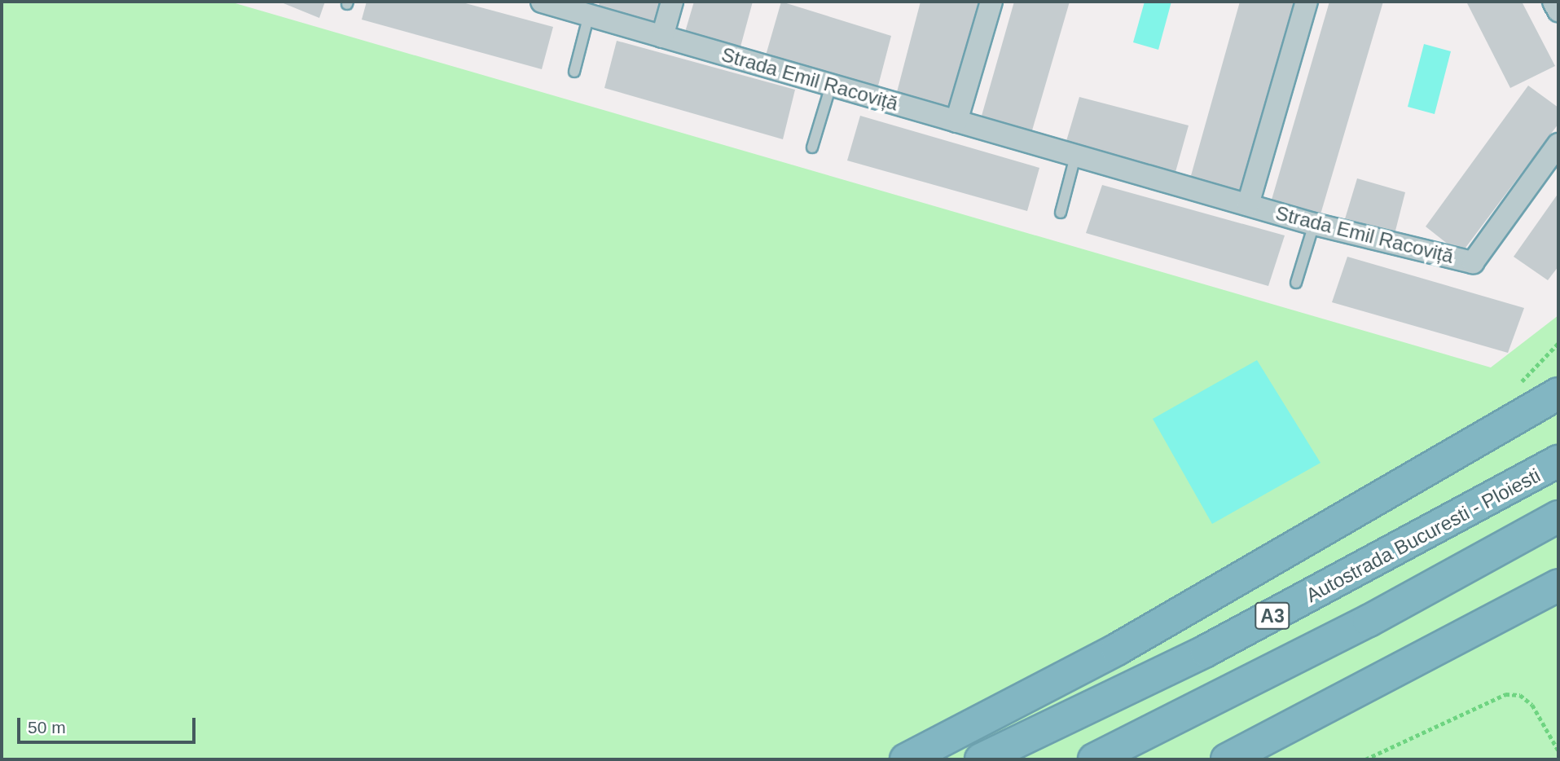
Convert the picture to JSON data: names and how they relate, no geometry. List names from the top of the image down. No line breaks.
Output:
{"streets":{"highway":["Autostrada Bucuresti - Ploiesti","A3"],"street":["Strada Emil Racoviță"]},"scale_bar":"50 m"}
